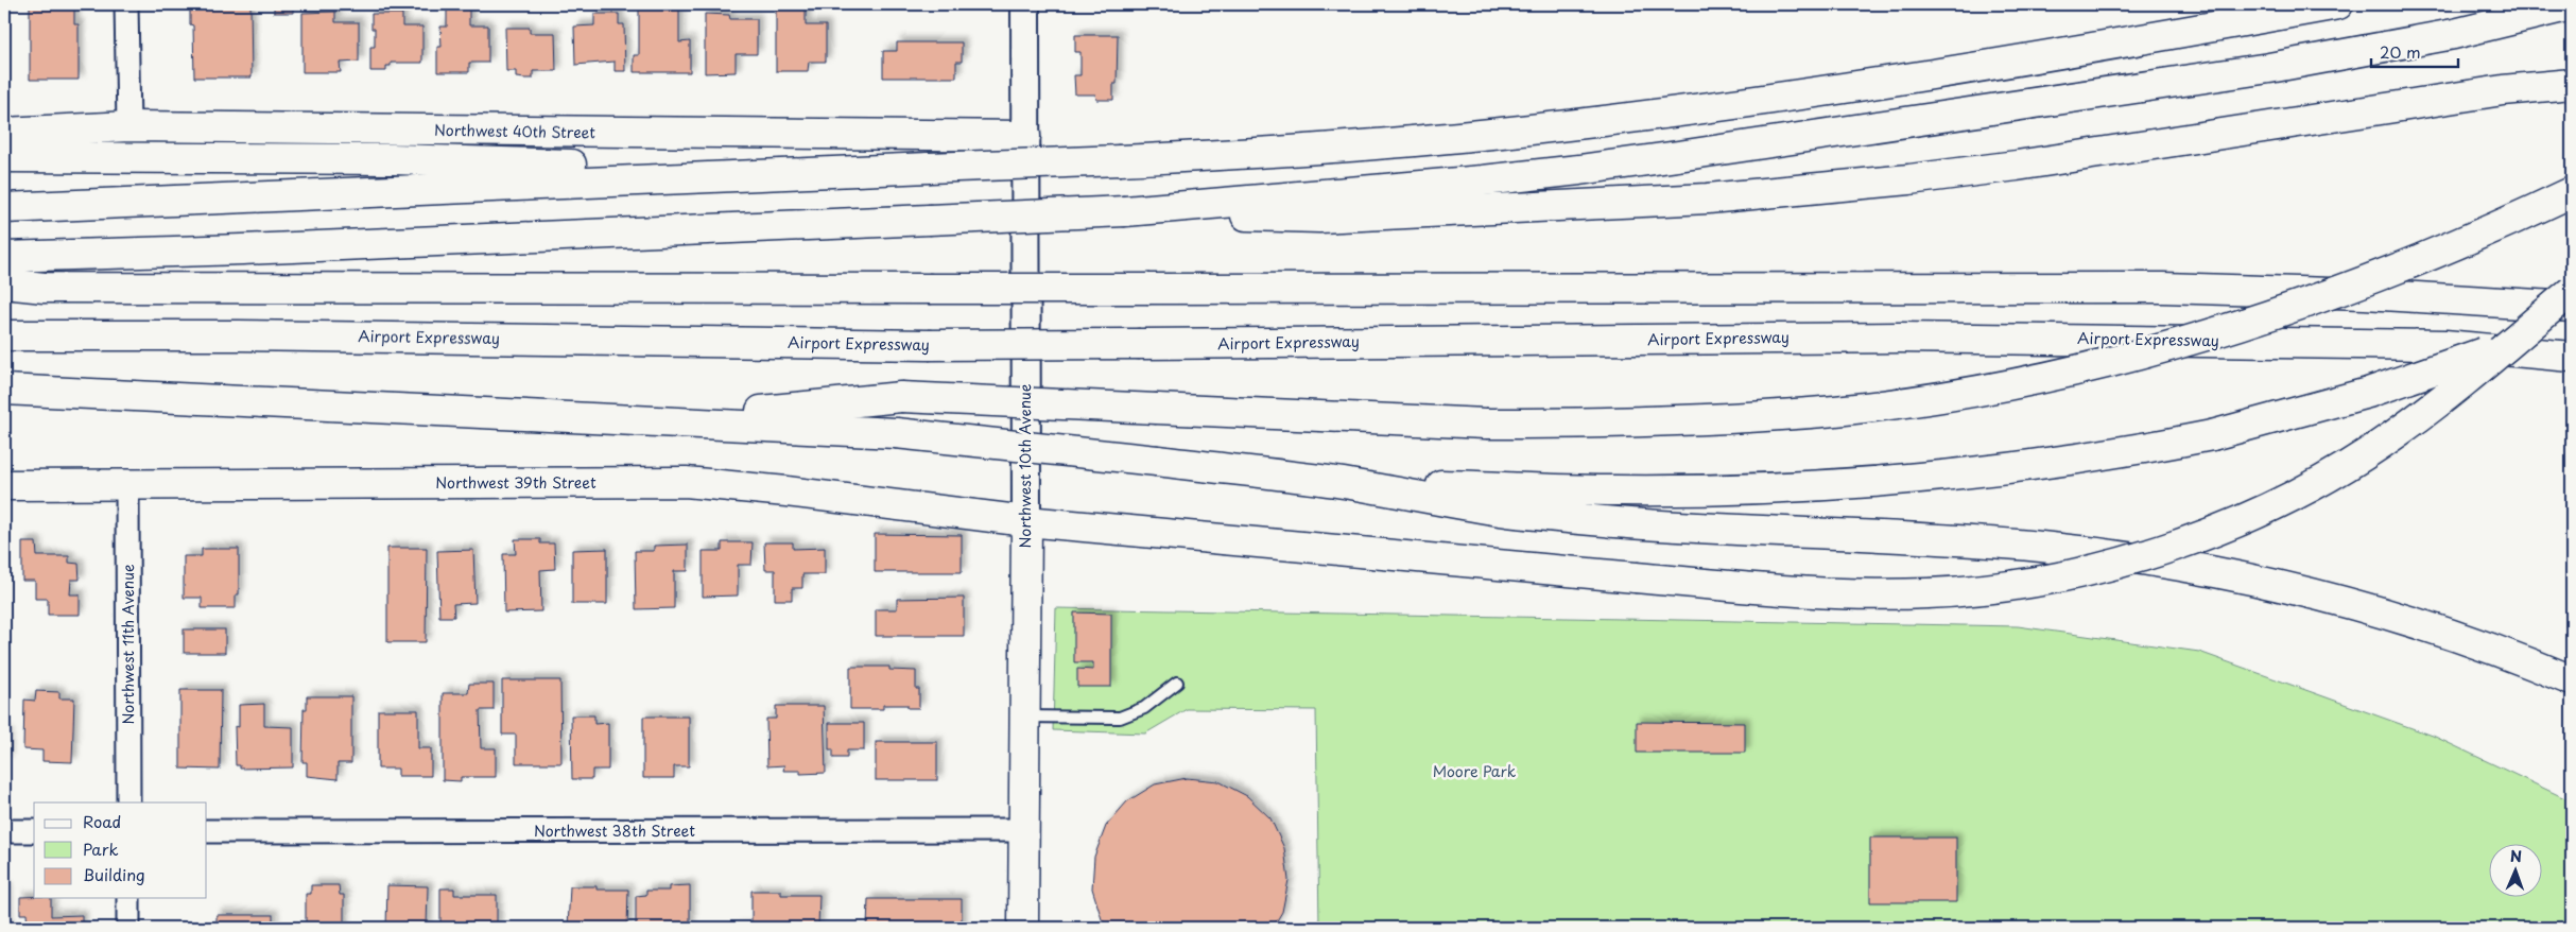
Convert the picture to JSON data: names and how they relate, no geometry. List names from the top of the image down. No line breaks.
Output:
{"streets":{"main road":["Northwest 40th Street","Airport Expressway","Northwest 10th Avenue","Northwest 39th Street"],"street":["Northwest 11th Avenue","Northwest 38th Street"]},"crossings":[["Northwest 40th Street","Northwest 10th Avenue"],["Northwest 10th Avenue","Northwest 39th Street"],["Northwest 10th Avenue","Northwest 38th Street"],["Northwest 39th Street","Northwest 11th Avenue"]],"parks":["Moore Park"],"legend":["Road","Park","Building"],"scale_bar":"20 m","north":"top"}
